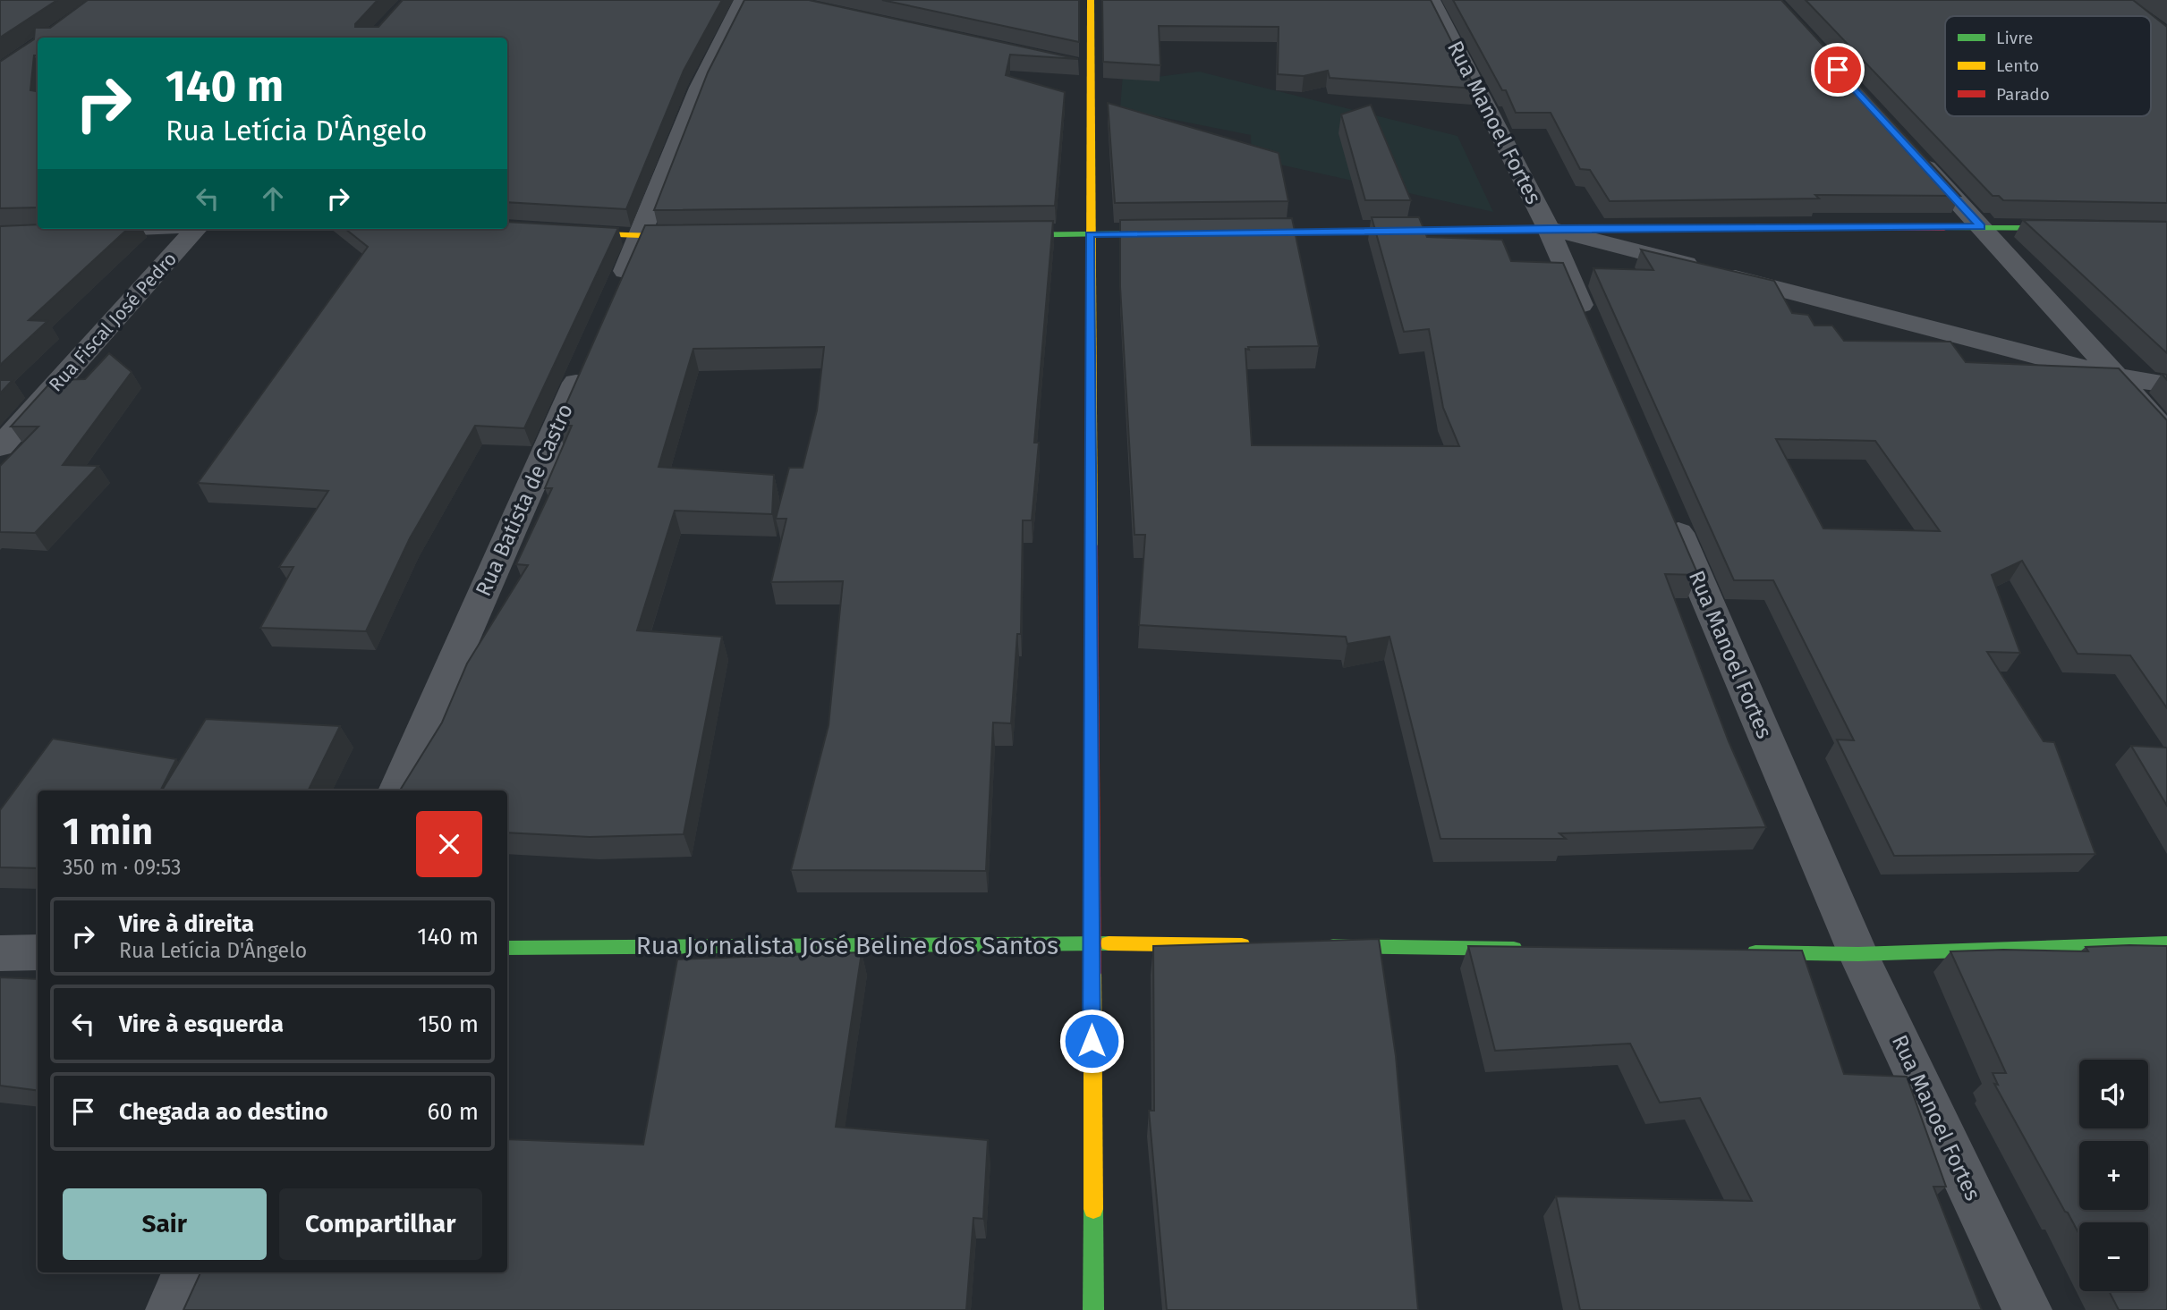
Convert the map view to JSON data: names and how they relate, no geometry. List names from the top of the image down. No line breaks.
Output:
{"streets":{"street":["Rua Manoel Fortes","Rua Fiscal José Pedro","Rua Batista de Castro","Rua Jornalista José Beline dos Santos"]},"legend":["Livre","Lento","Parado"],"page":{"turn":["140 m","Rua Letícia D'Ângelo"],"heading":["1 min","350 m · 09:53"],"list":[{"name":"Vire à direita","note":"Rua Letícia D'Ângelo","value":"140 m"},{"name":"Vire à esquerda","value":"150 m"},{"name":"Chegada ao destino","value":"60 m"}],"map_buttons":["+","−"],"buttons":["Sair","Compartilhar"]}}
